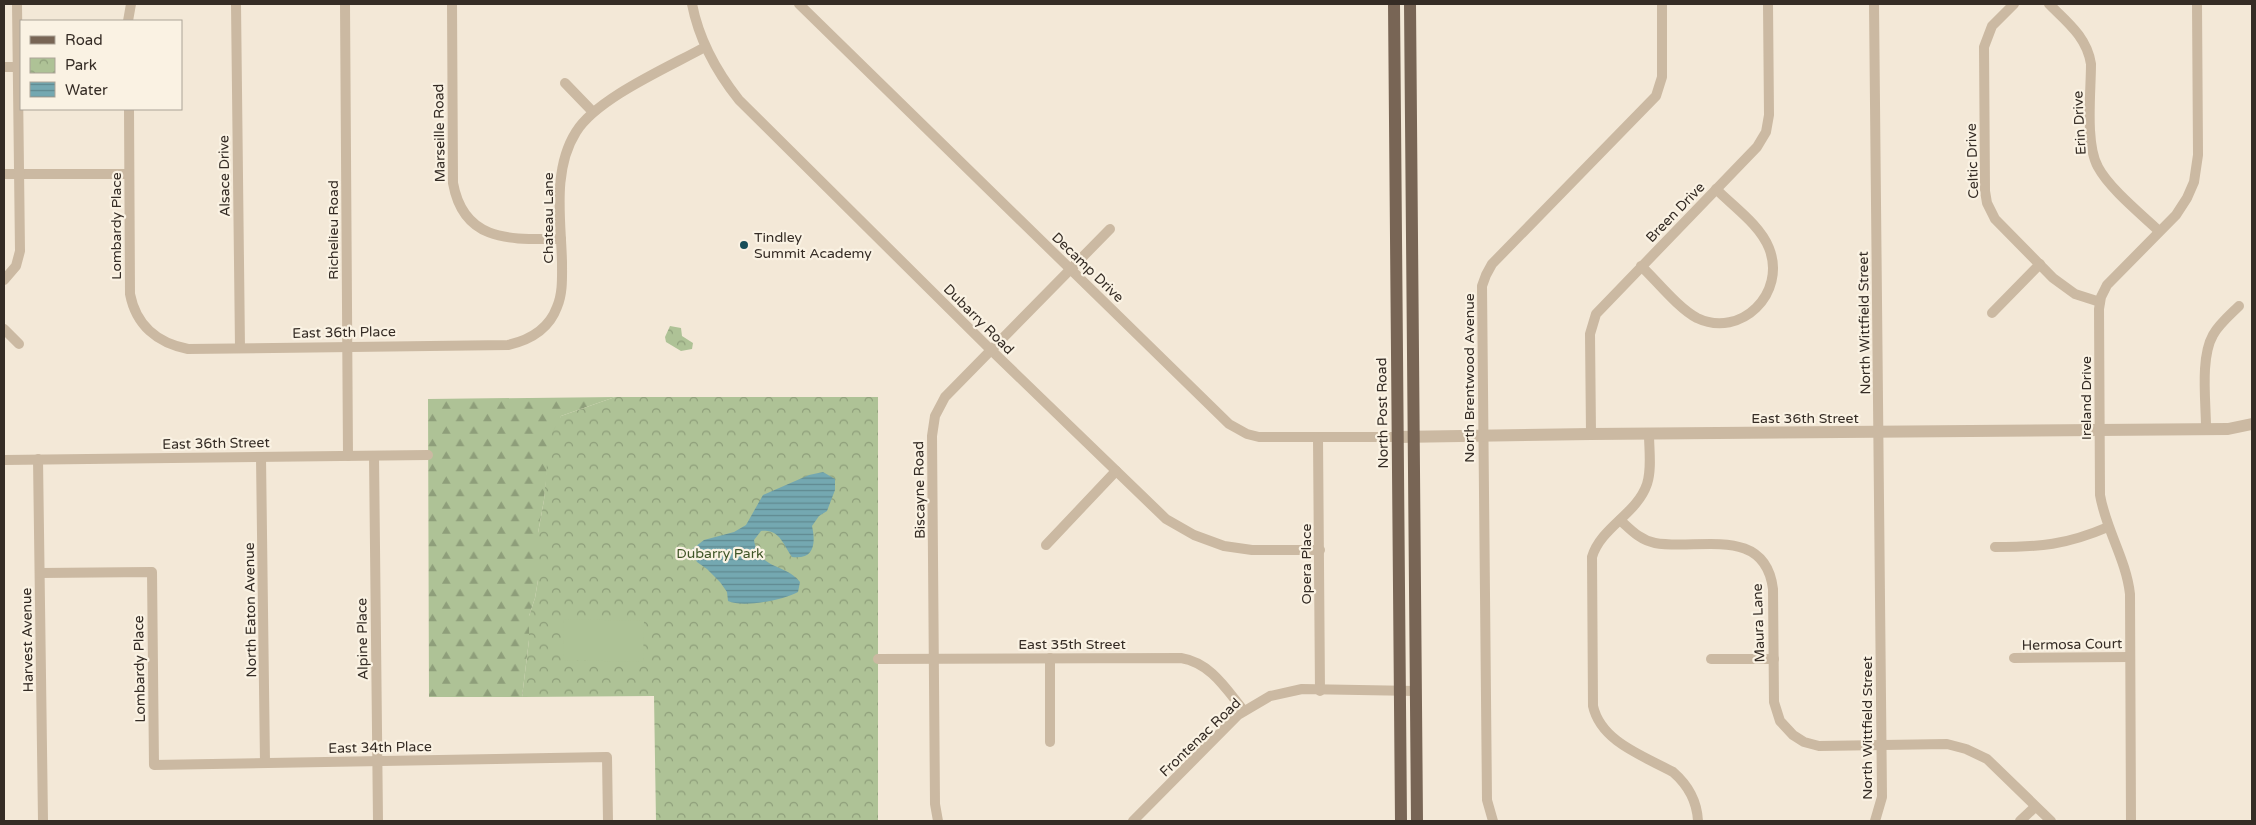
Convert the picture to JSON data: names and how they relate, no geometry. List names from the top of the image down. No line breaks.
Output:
{"streets":{"main road":["North Post Road"],"street":["Erin Drive","Marseille Road","Celtic Drive","Alsace Drive","Breen Drive","Chateau Lane","Lombardy Place","Richelieu Road","Decamp Drive","Dubarry Road","North Wittfield Street","East 36th Place","North Brentwood Avenue","Ireland Drive","East 36th Street","Biscayne Road","Opera Place","North Eaton Avenue","Maura Lane","Alpine Place","Harvest Avenue","East 35th Street","Hermosa Court","Frontenac Road","East 34th Place"]},"crossings":[["Erin Drive","Ireland Drive"],["Marseille Road","Chateau Lane"],["Celtic Drive","Ireland Drive"],["Alsace Drive","East 36th Place"],["Breen Drive","East 36th Street"],["Chateau Lane","Dubarry Road"],["Chateau Lane","East 36th Place"],["Lombardy Place","East 36th Place"],["Lombardy Place","Harvest Avenue"],["Lombardy Place","East 34th Place"],["Richelieu Road","East 36th Place"],["Richelieu Road","East 36th Street"],["Decamp Drive","North Post Road"],["Decamp Drive","East 36th Street"],["Decamp Drive","Biscayne Road"],["Decamp Drive","Opera Place"],["Dubarry Road","Biscayne Road"],["Dubarry Road","Opera Place"],["North Wittfield Street","East 36th Street"],["North Wittfield Street","Maura Lane"],["North Brentwood Avenue","East 36th Street"],["Ireland Drive","East 36th Street"],["Ireland Drive","Hermosa Court"],["North Post Road","East 36th Street"],["North Post Road","Frontenac Road"],["East 36th Street","North Eaton Avenue"],["East 36th Street","Alpine Place"],["East 36th Street","Harvest Avenue"],["Biscayne Road","East 35th Street"],["Opera Place","Frontenac Road"],["North Eaton Avenue","East 34th Place"],["Alpine Place","East 34th Place"],["East 35th Street","Frontenac Road"]],"parks":["Dubarry Park"],"places":["Tindley Summit Academy"],"legend":["Road","Park","Water"]}
